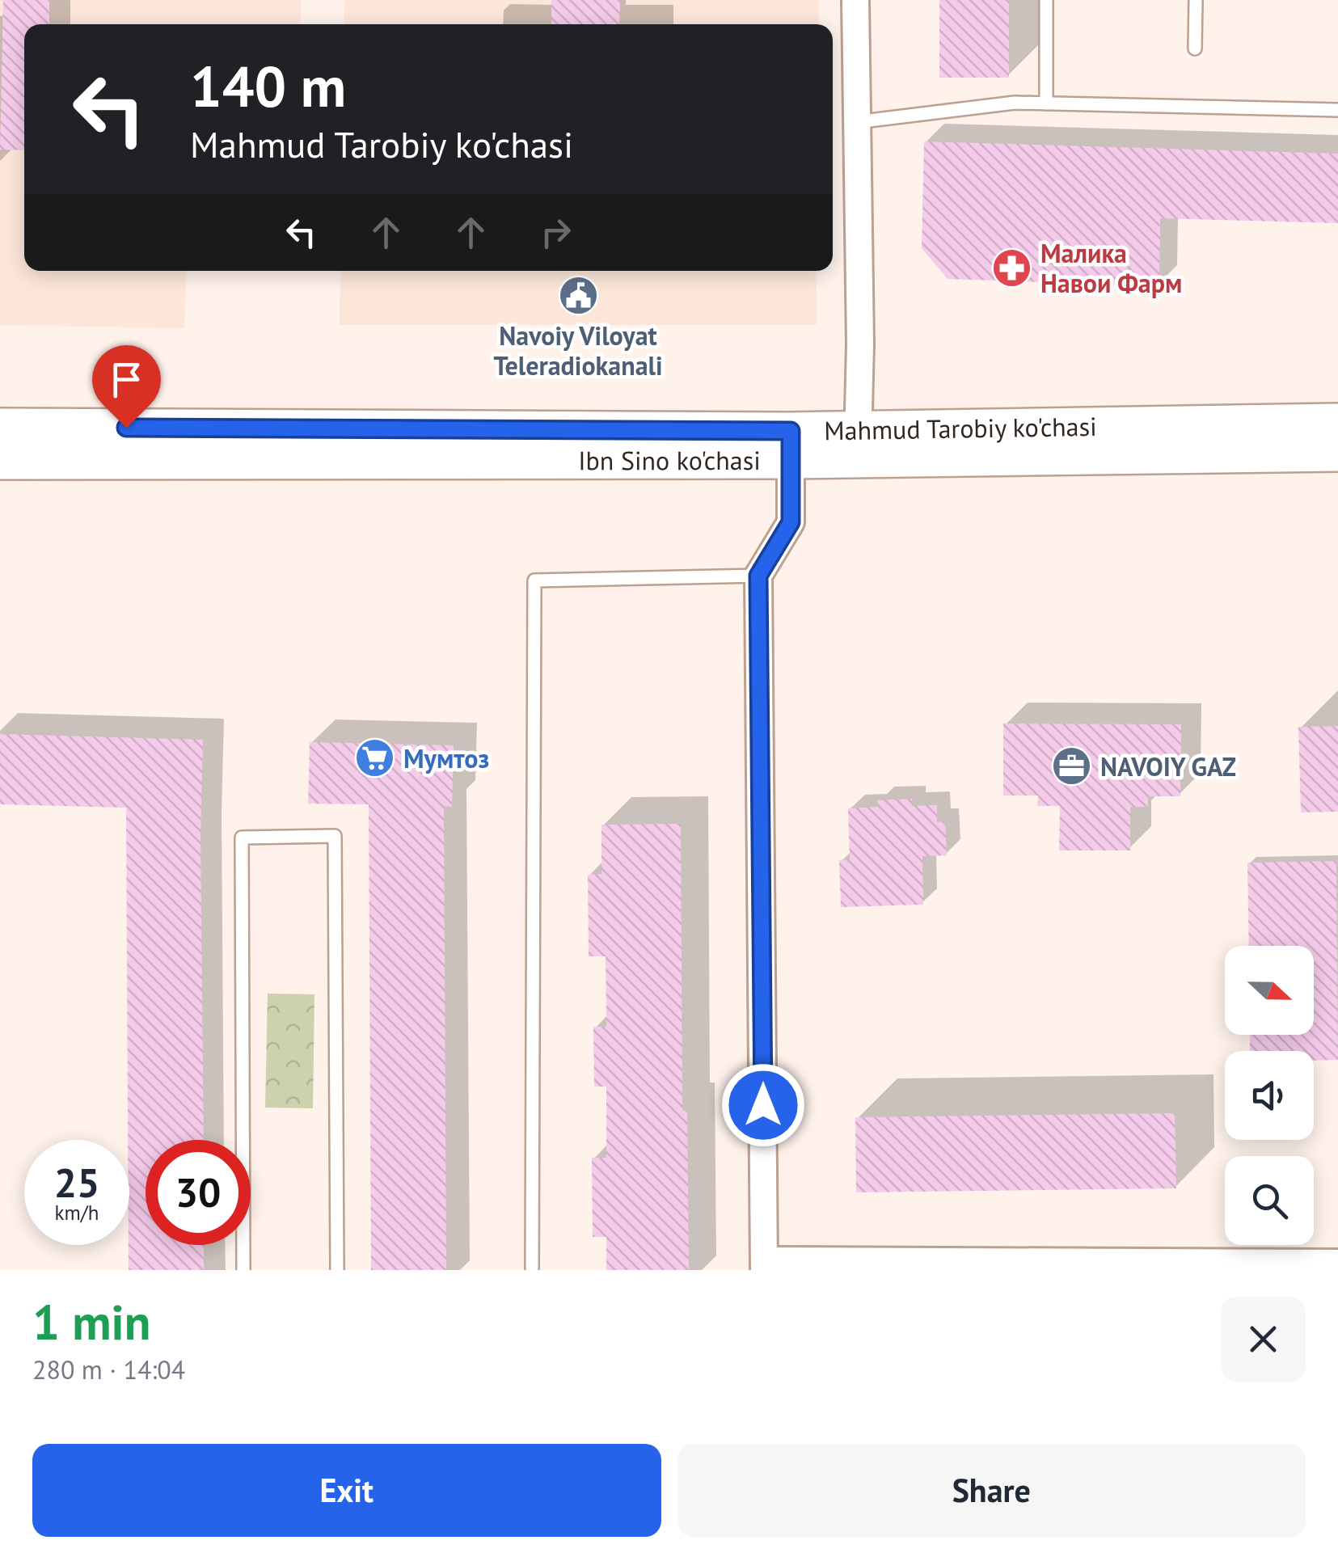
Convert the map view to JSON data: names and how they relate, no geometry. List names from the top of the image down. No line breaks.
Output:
{"streets":{"main road":["Mahmud Tarobiy ko'chasi","Ibn Sino ko'chasi"]},"crossings":[["Mahmud Tarobiy ko'chasi","Ibn Sino ko'chasi"]],"places":{"pharmacy":["Малика Навои Фарм"],"public building":["Navoiy Viloyat Teleradiokanali"],"supermarket":["Мумтоз"],"office":["NAVOIY GAZ"]},"north":"right","page":{"turn":["140 m","Mahmud Tarobiy ko'chasi"],"speed":"25 km/h","limit":"30","heading":["1 min","280 m · 14:04"],"buttons":["Exit","Share"]}}
